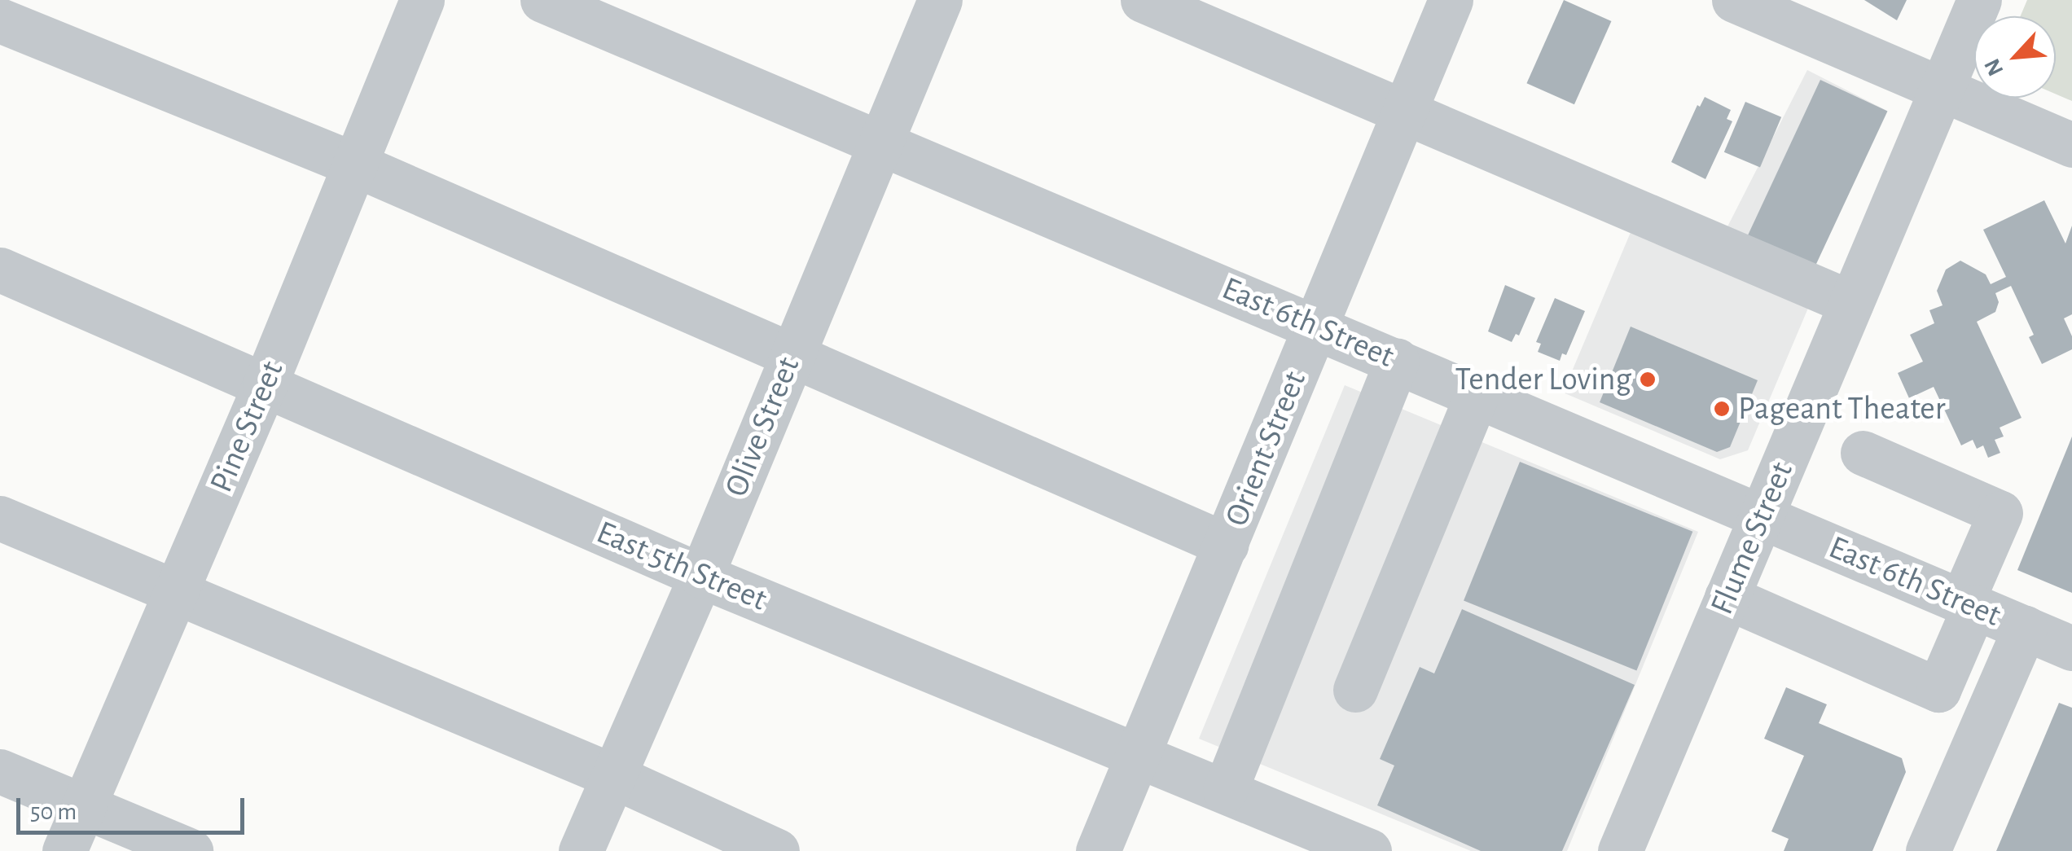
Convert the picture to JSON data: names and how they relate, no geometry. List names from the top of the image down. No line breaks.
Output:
{"streets":{"street":["East 6th Street","Pine Street","Olive Street","Orient Street","Flume Street","East 5th Street"]},"crossings":[["East 6th Street","Olive Street"],["East 6th Street","Orient Street"],["East 6th Street","Flume Street"],["Pine Street","East 5th Street"],["Olive Street","East 5th Street"],["Orient Street","East 5th Street"]],"places":["Tender Loving","Pageant Theater"],"scale_bar":"50 m","north":"bottom left"}
